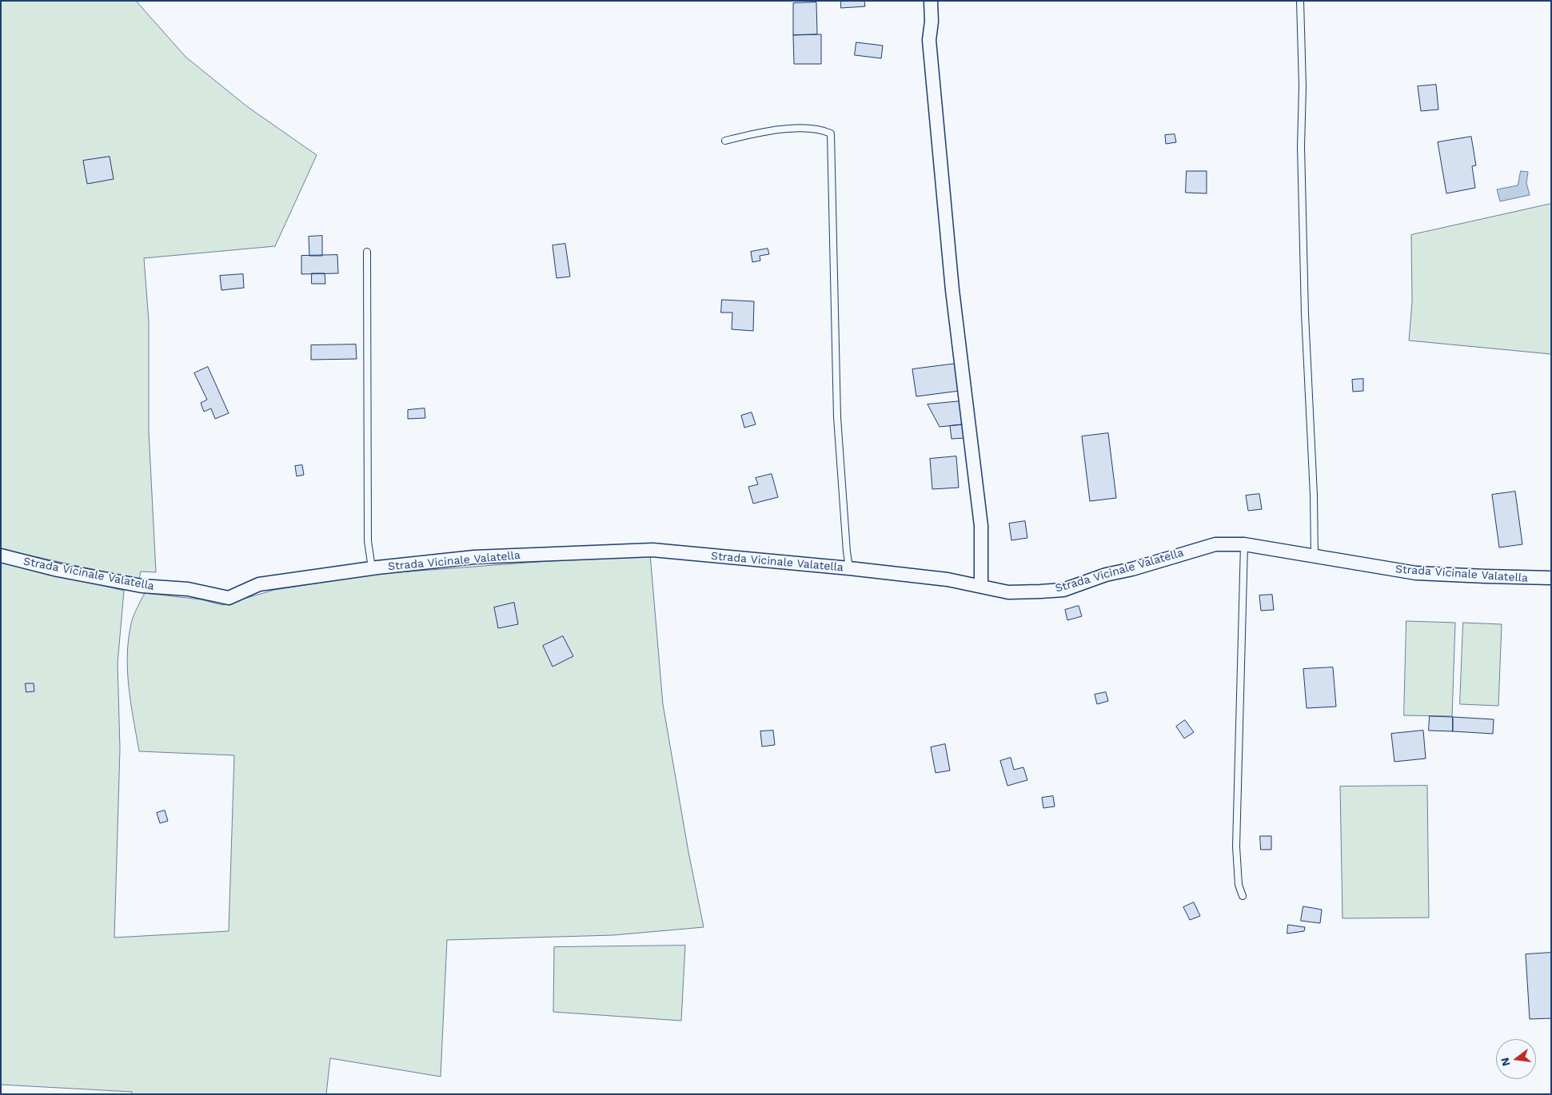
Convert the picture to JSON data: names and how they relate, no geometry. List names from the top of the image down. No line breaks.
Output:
{"streets":{"street":["Strada Vicinale Valatella"]},"north":"left"}
